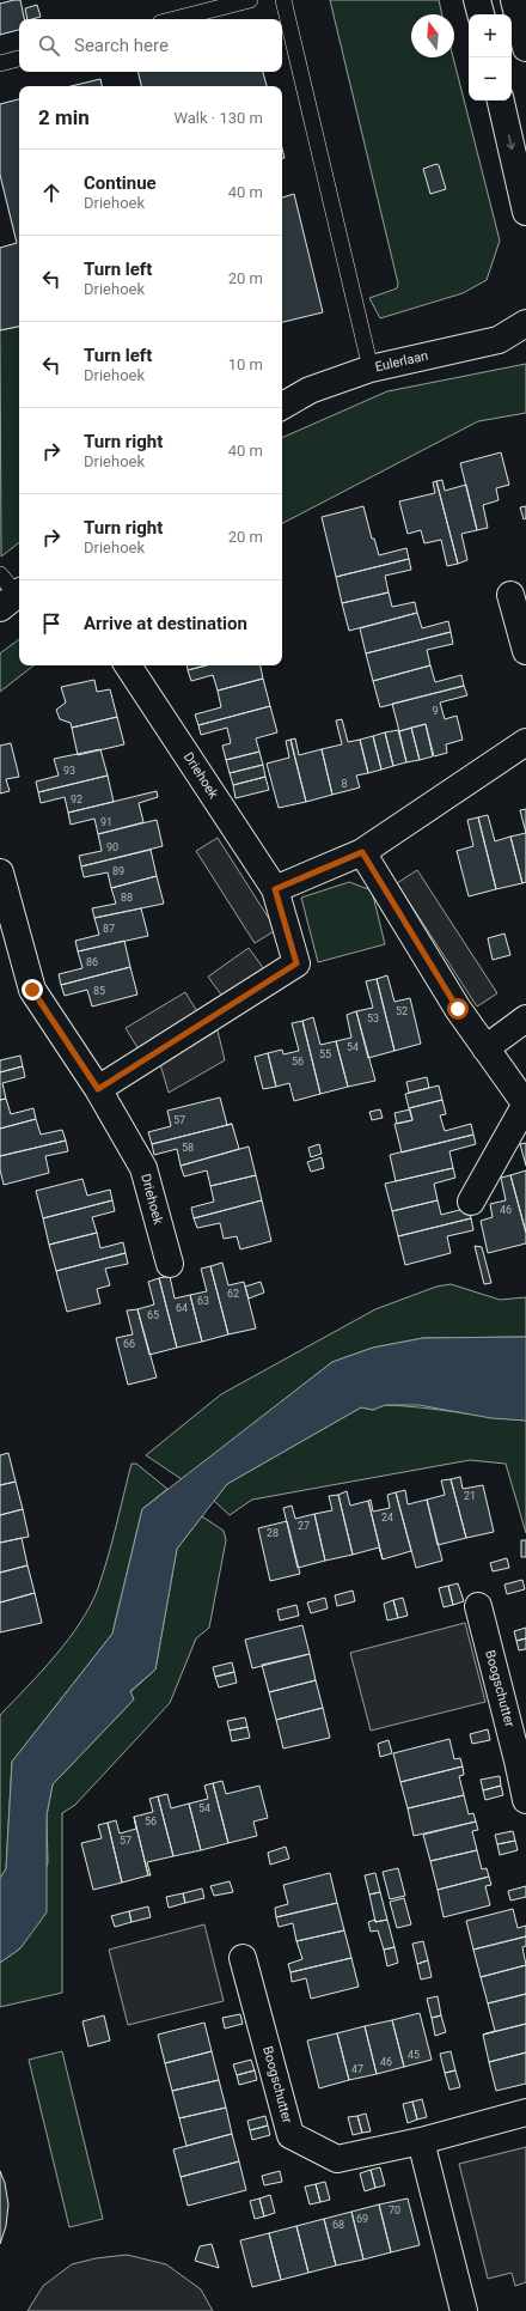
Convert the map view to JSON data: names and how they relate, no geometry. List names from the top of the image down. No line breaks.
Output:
{"streets":{"street":["Eulerlaan","Driehoek","Boogschutter"]},"house_numbers":["9","93","8","92","91","90","89","88","87","86","85","52","53","54","55","56","57","58","46","62","63","64","65","66","21","24","27","28","54","56","57","45","46","47","70","69","68"],"north":"top","page":{"map_buttons":["+","−"],"search":"Search here","heading":["2 min","Walk · 130 m"],"list":[["Continue","Driehoek","40 m"],["Turn left","Driehoek","20 m"],["Turn left","Driehoek","10 m"],["Turn right","Driehoek","40 m"],["Turn right","Driehoek","20 m"],"Arrive at destination"]}}
